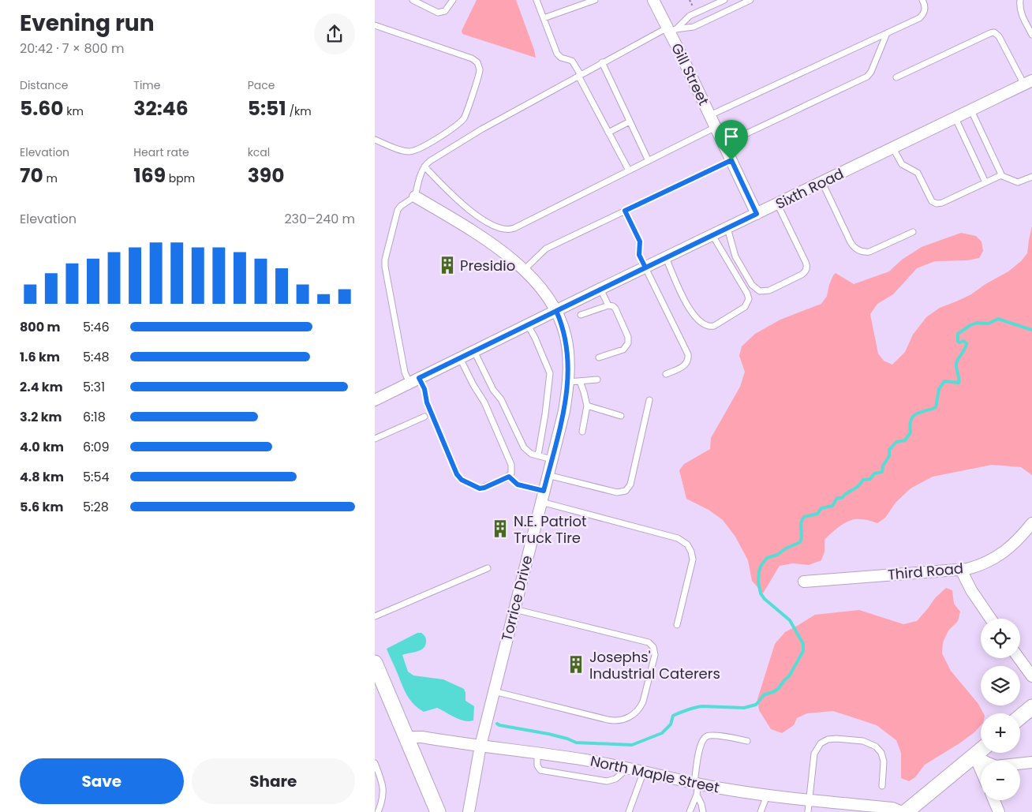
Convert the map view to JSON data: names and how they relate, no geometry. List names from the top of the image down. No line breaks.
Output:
{"streets":{"street":["Gill Street","Sixth Road","Third Road","Torrice Drive","North Maple Street"]},"crossings":[["Gill Street","Sixth Road"],["Sixth Road","Torrice Drive"],["Torrice Drive","North Maple Street"]],"places":{"building":["Presidio","N.E. Patriot Truck Tire","Josephs' Industrial Caterers"]},"page":{"heading":["Evening run","20:42 · 7 × 800 m"],"stats":[["Distance","5.60 km"],["Time","32:46"],["Pace","5:51 /km"],["Elevation","70 m"],["Heart rate","169 bpm"],["kcal","390"]],"chart":["Elevation","230–240 m"],"list":[{"name":"800 m","note":"5:46"},{"name":"1.6 km","note":"5:48"},{"name":"2.4 km","note":"5:31"},{"name":"3.2 km","note":"6:18"},{"name":"4.0 km","note":"6:09"},{"name":"4.8 km","note":"5:54"},{"name":"5.6 km","note":"5:28"}],"map_buttons":["+","−"],"buttons":["Save","Share"]}}
